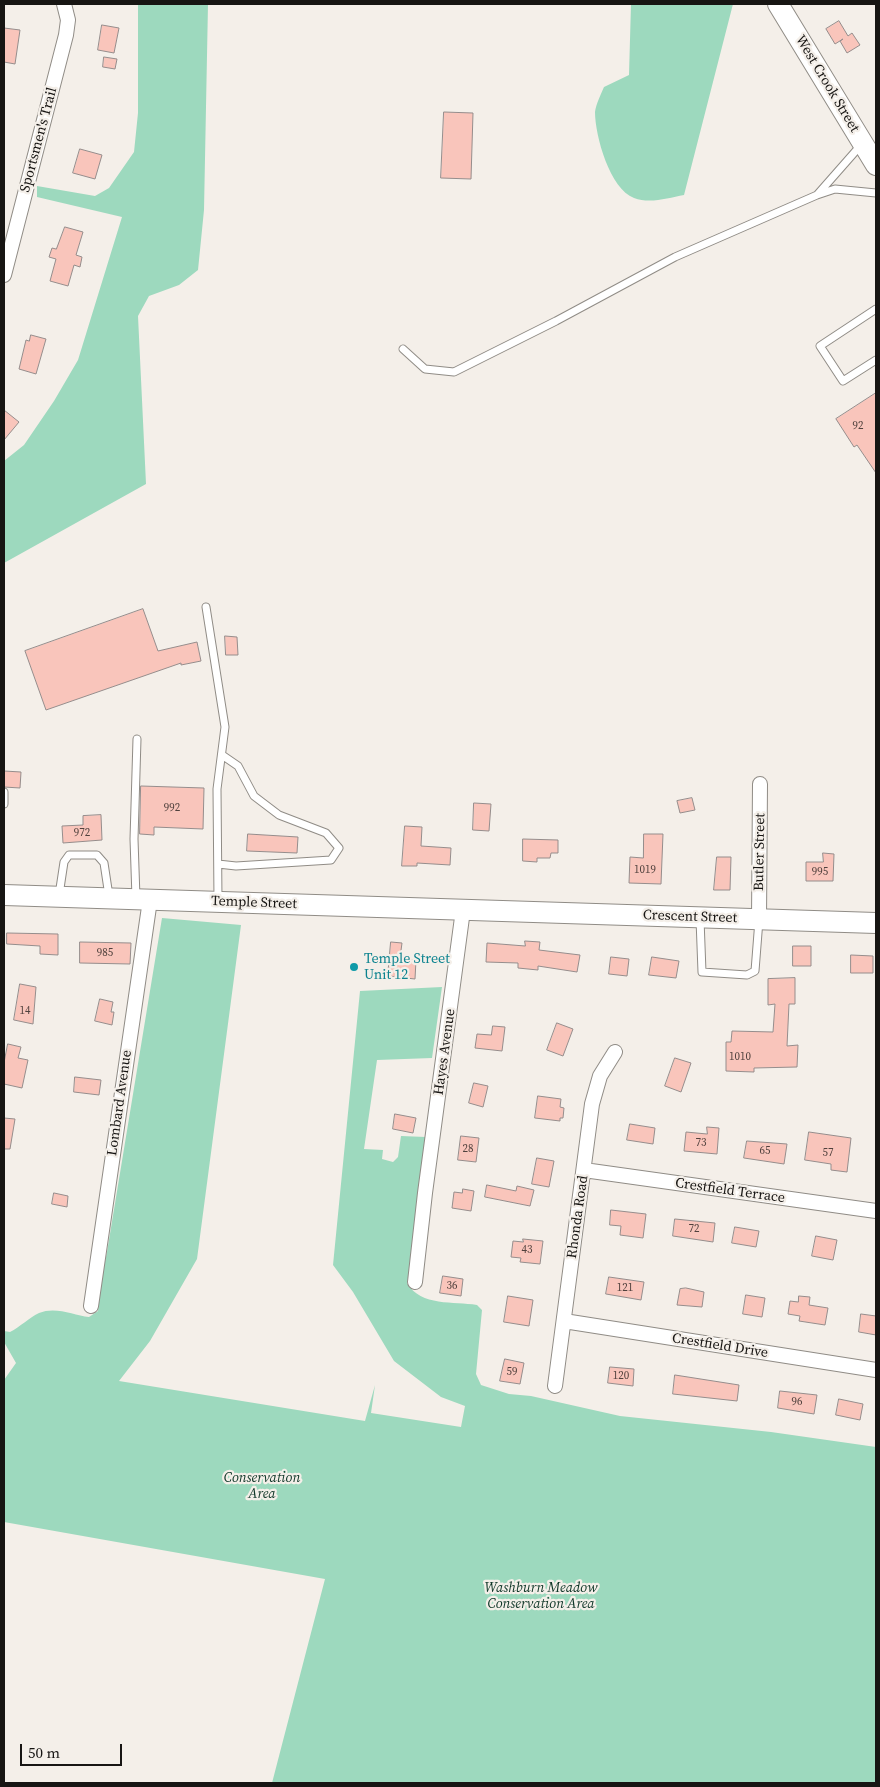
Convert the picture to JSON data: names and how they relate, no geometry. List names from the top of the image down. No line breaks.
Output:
{"streets":{"main road":["West Crook Street","Temple Street","Crescent Street"],"street":["Sportsmen's Trail","Butler Street","Hayes Avenue","Lombard Avenue","Crestfield Terrace","Rhonda Road","Crestfield Drive"]},"crossings":[["Butler Street","Crescent Street"],["Temple Street","Crescent Street"],["Temple Street","Hayes Avenue"],["Temple Street","Lombard Avenue"],["Crestfield Terrace","Rhonda Road"],["Rhonda Road","Crestfield Drive"]],"parks":["Conservation Area","Washburn Meadow Conservation Area"],"places":["Temple Street Unit 12"],"house_numbers":["92","992","972","1019","995","985","14","1010","73","28","65","57","72","43","36","121","59","120","96"],"scale_bar":"50 m"}
